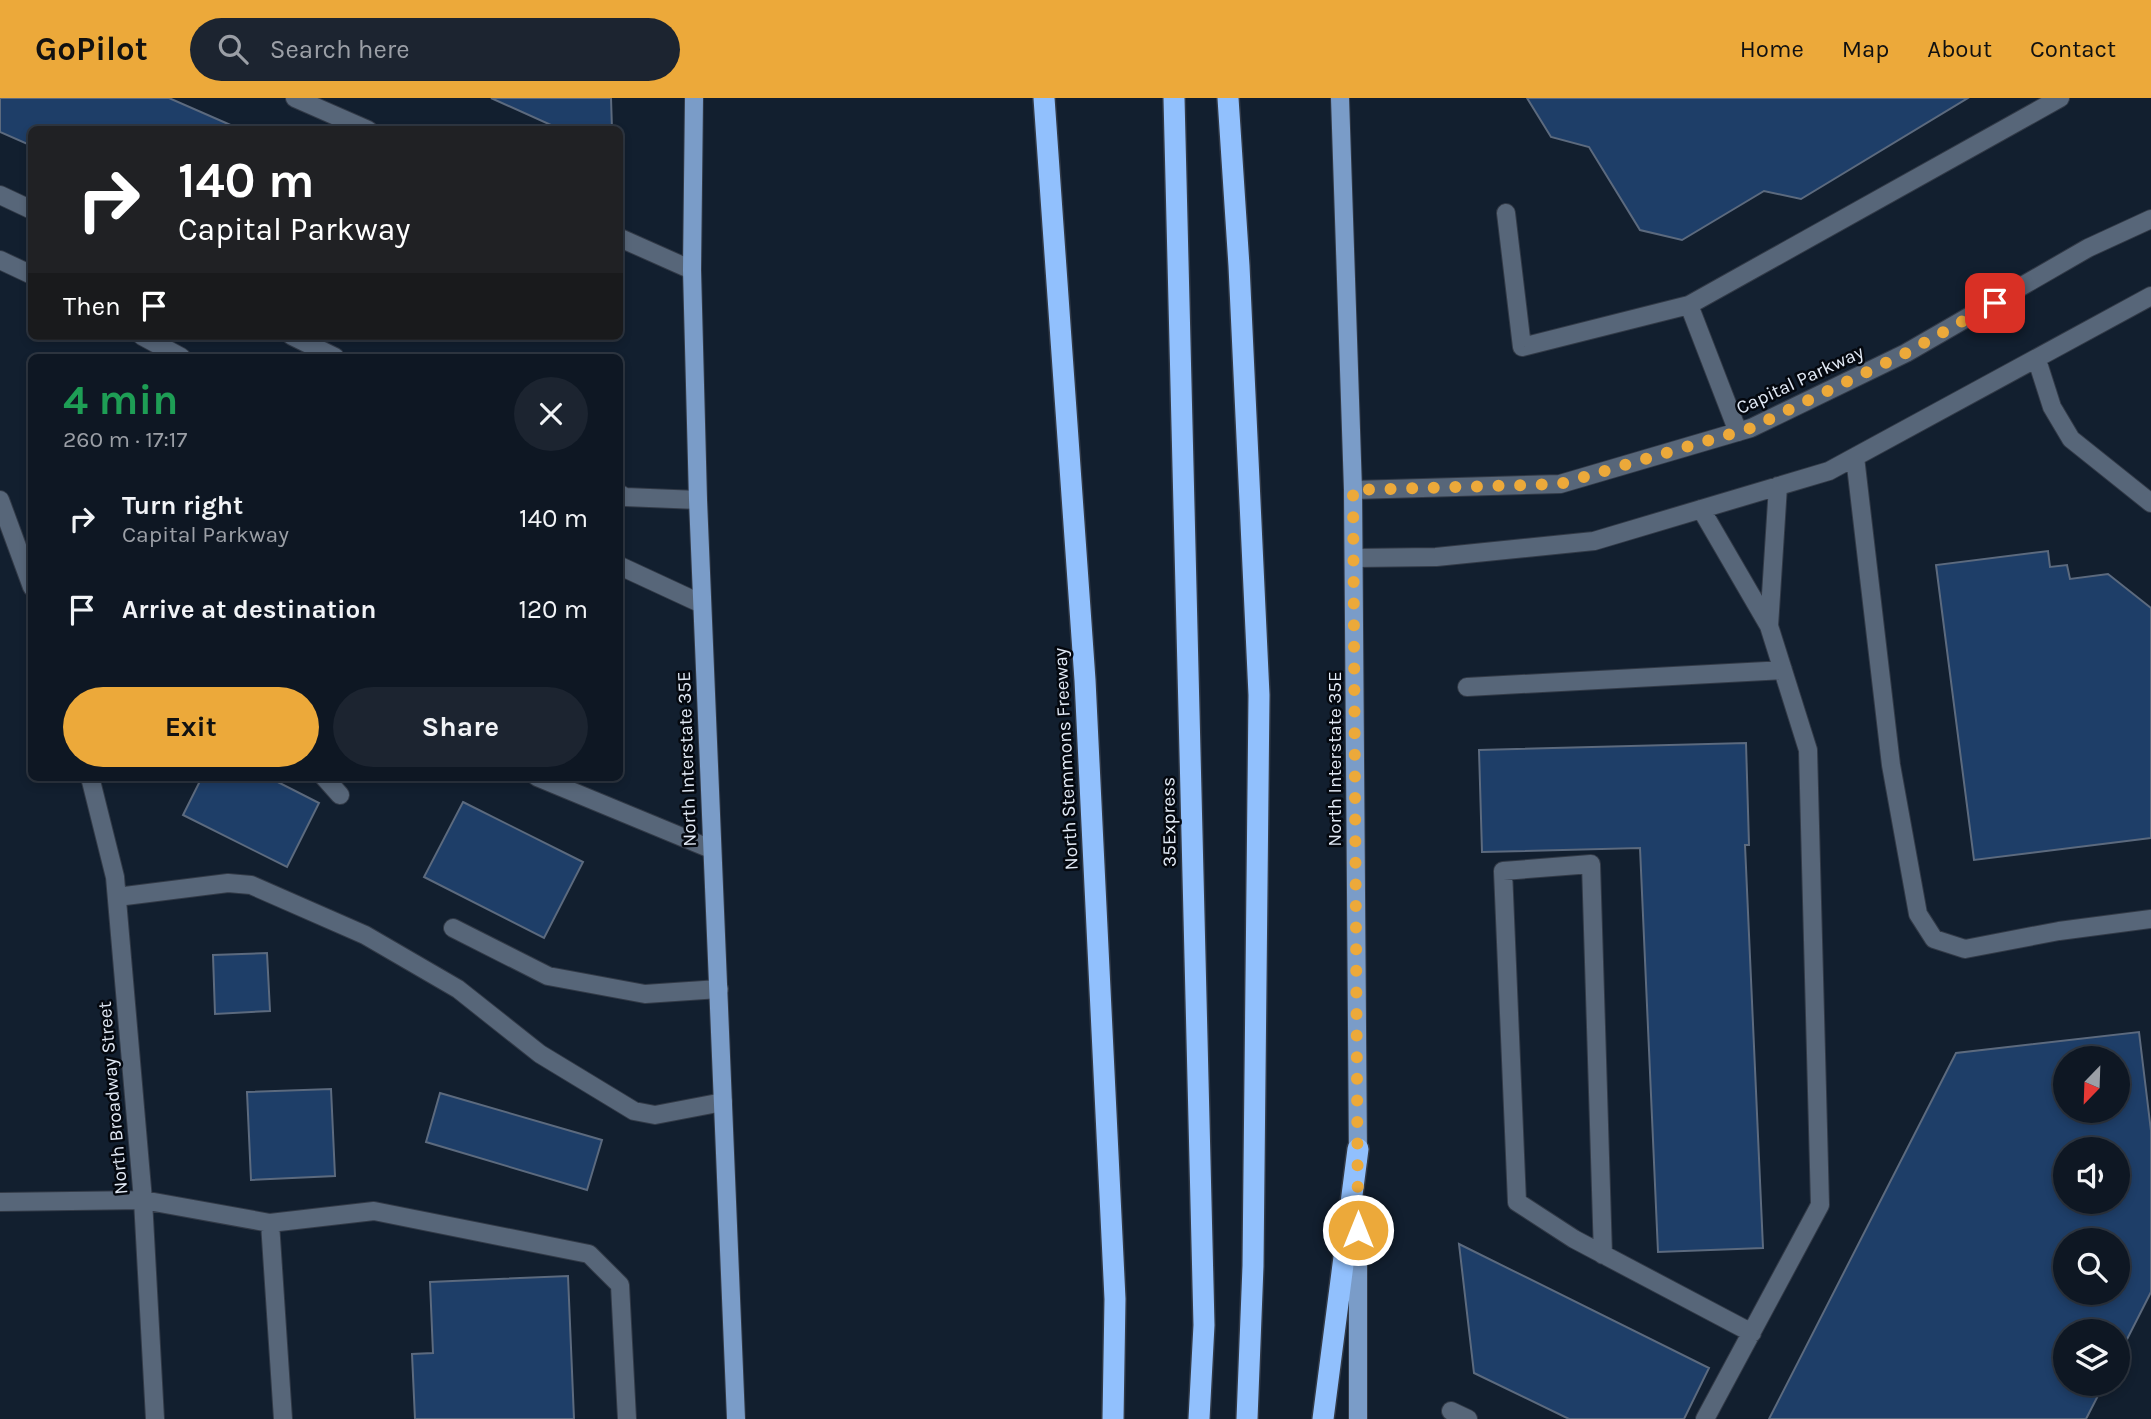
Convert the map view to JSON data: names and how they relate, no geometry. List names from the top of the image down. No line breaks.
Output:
{"streets":{"highway":["North Stemmons Freeway","35Express"],"main road":["North Interstate 35E"],"street":["Capital Parkway","North Broadway Street"]},"crossings":[["Capital Parkway","North Interstate 35E"]],"north":"bottom left","page":{"header":"GoPilot","search":"Search here","nav":["Home","Map","About","Contact"],"turn":["140 m","Capital Parkway"],"then":"Then","heading":["4 min","260 m · 17:17"],"list":[{"name":"Turn right","note":"Capital Parkway","value":"140 m"},{"name":"Arrive at destination","value":"120 m"}],"buttons":["Exit","Share"]}}
